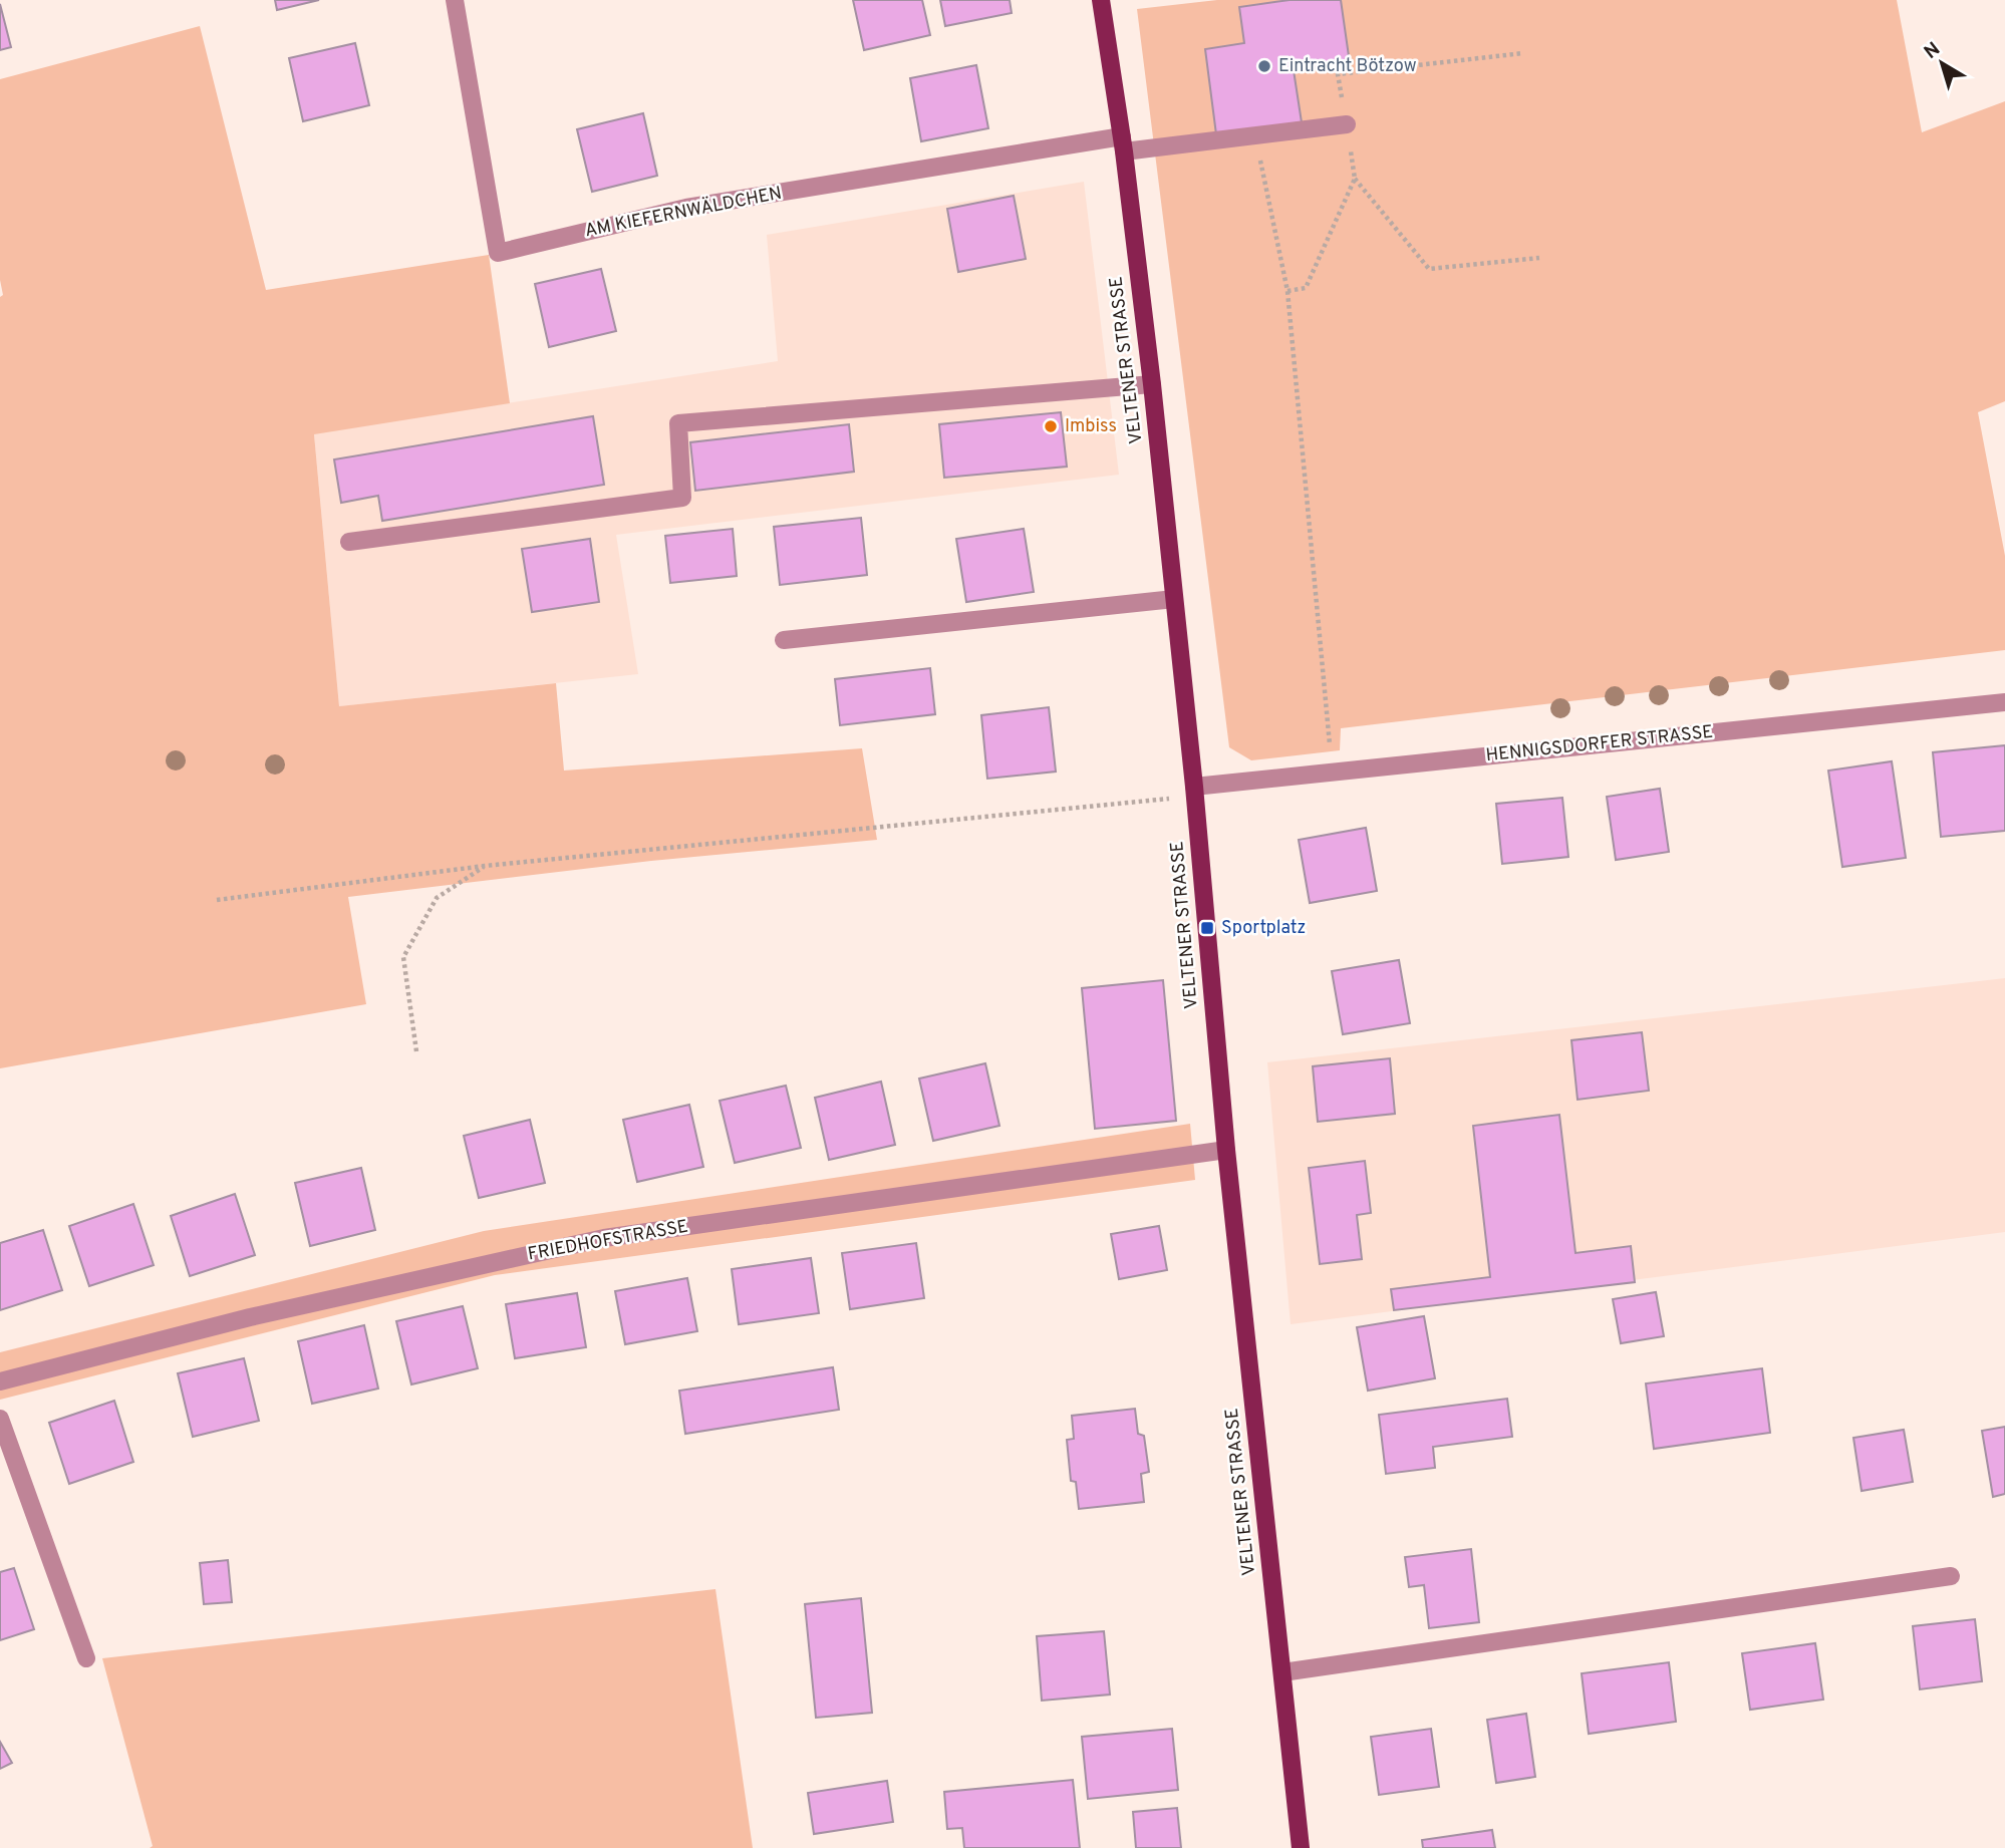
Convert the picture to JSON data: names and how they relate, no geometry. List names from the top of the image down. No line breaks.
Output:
{"streets":{"main road":["VELTENER STRASSE"],"street":["AM KIEFERNWÄLDCHEN","HENNIGSDORFER STRASSE","FRIEDHOFSTRASSE"]},"crossings":[["AM KIEFERNWÄLDCHEN","VELTENER STRASSE"],["VELTENER STRASSE","HENNIGSDORFER STRASSE"],["VELTENER STRASSE","FRIEDHOFSTRASSE"]],"places":{"other":["Eintracht Bötzow","Imbiss"],"transit":["Sportplatz"]},"north":"top left"}
